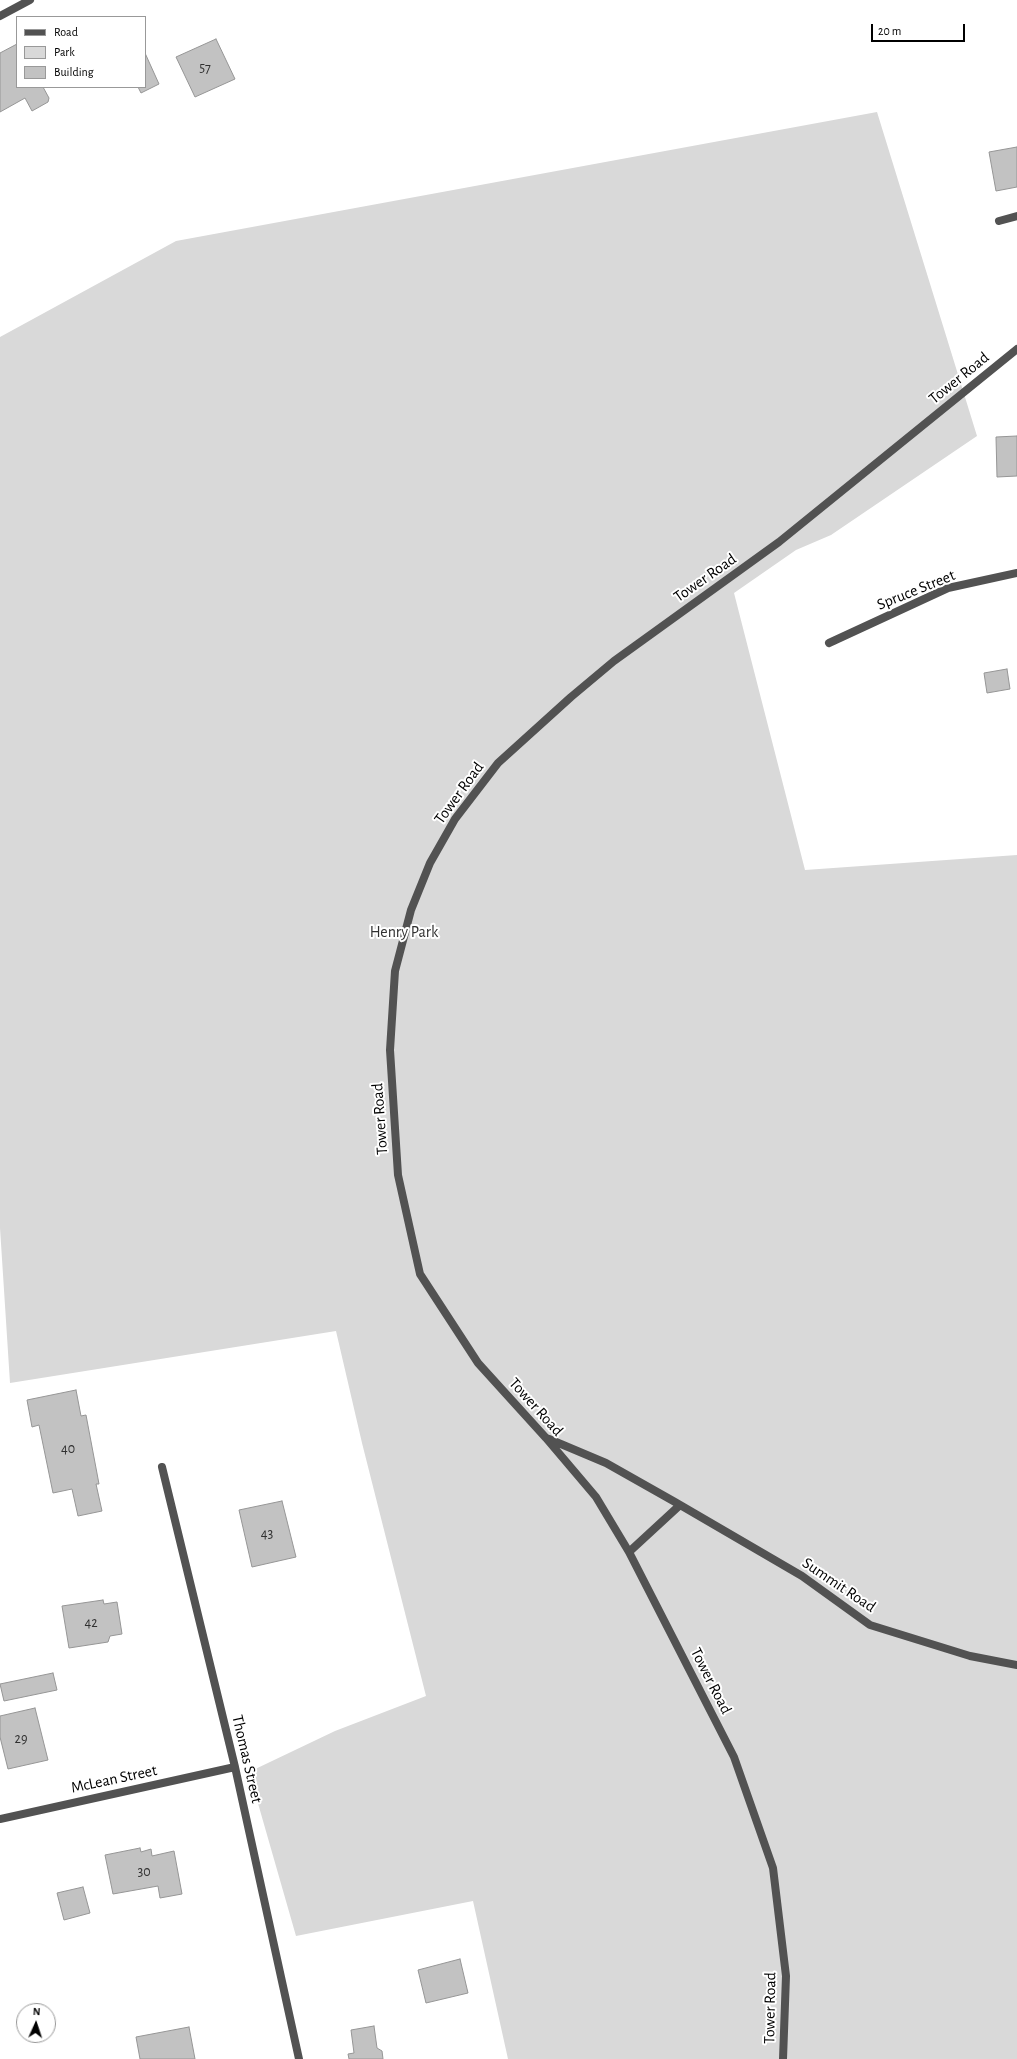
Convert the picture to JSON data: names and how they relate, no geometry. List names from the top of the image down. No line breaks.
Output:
{"streets":{"street":["Tower Road","Spruce Street","Summit Road","Thomas Street","McLean Street"]},"crossings":[["Tower Road","Summit Road"],["Thomas Street","McLean Street"]],"parks":["Henry Park"],"house_numbers":["57","40","43","42","29","30"],"legend":["Road","Park","Building"],"scale_bar":"20 m","north":"top"}
